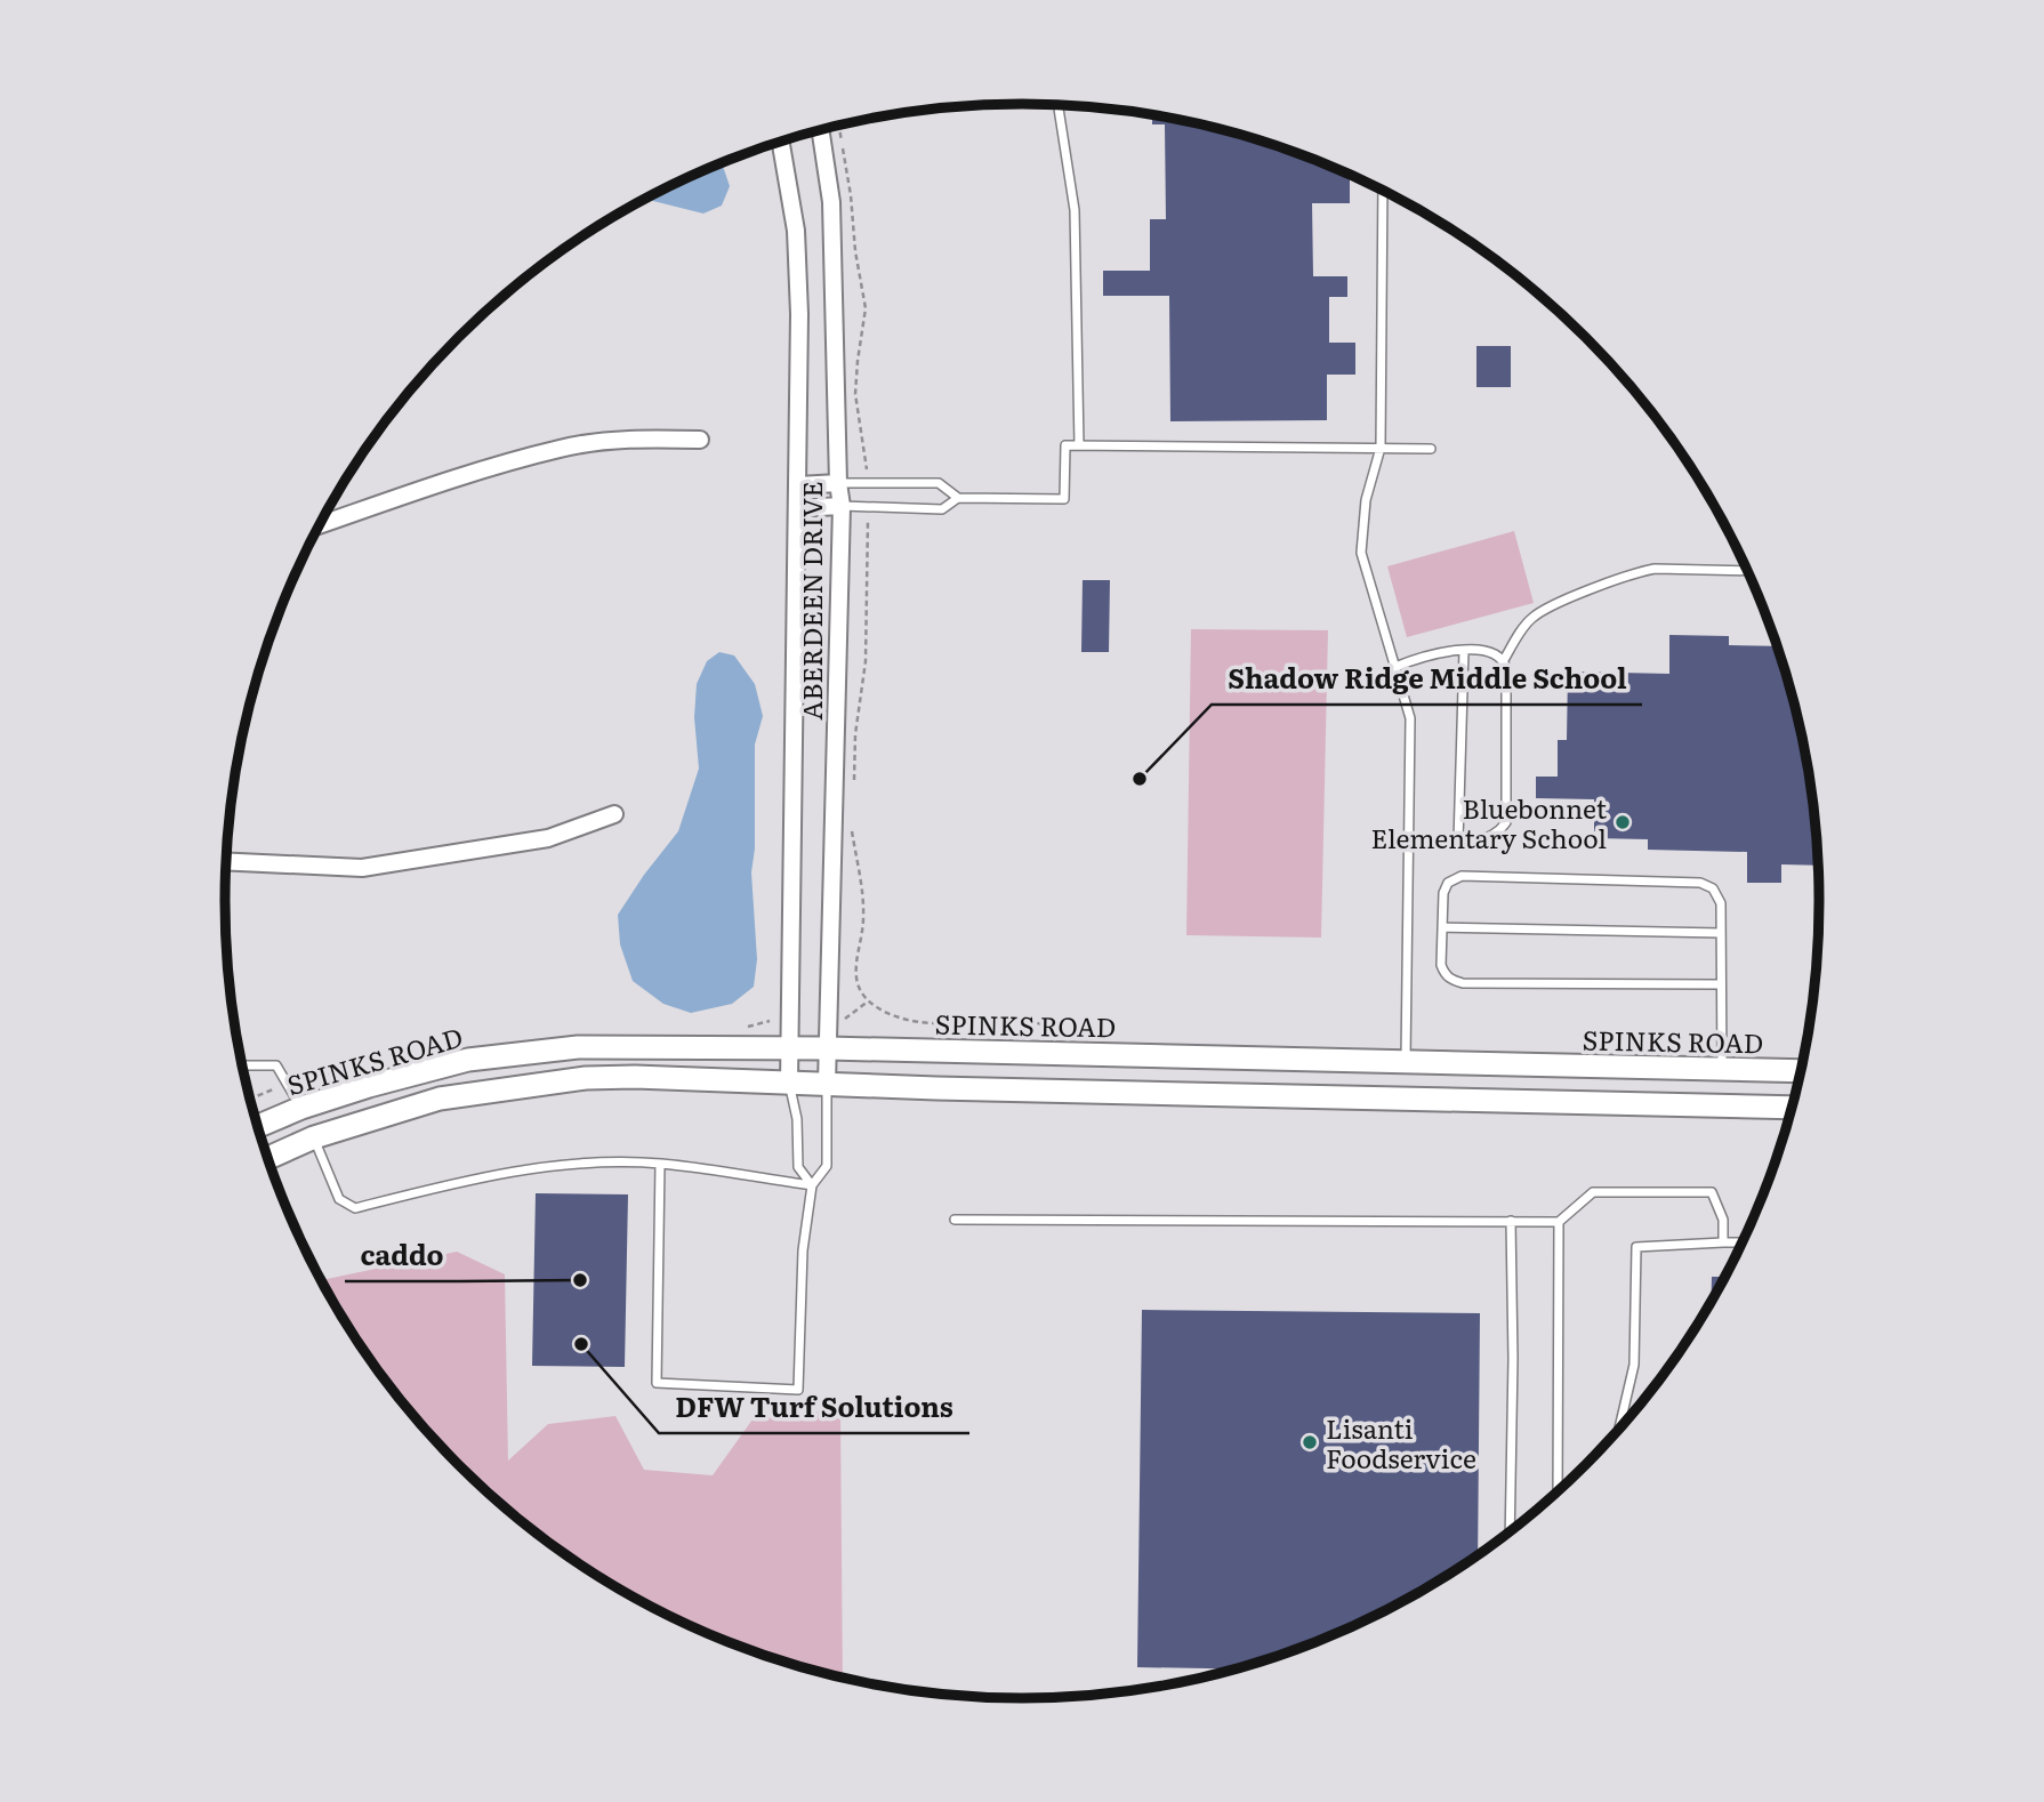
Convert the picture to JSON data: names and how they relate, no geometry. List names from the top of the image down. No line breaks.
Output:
{"streets":{"main road":["SPINKS ROAD"],"street":["ABERDEEN DRIVE"]},"crossings":[["ABERDEEN DRIVE","SPINKS ROAD"]],"places":["Shadow Ridge Middle School","Bluebonnet Elementary School","caddo","DFW Turf Solutions","Lisanti Foodservice"]}
